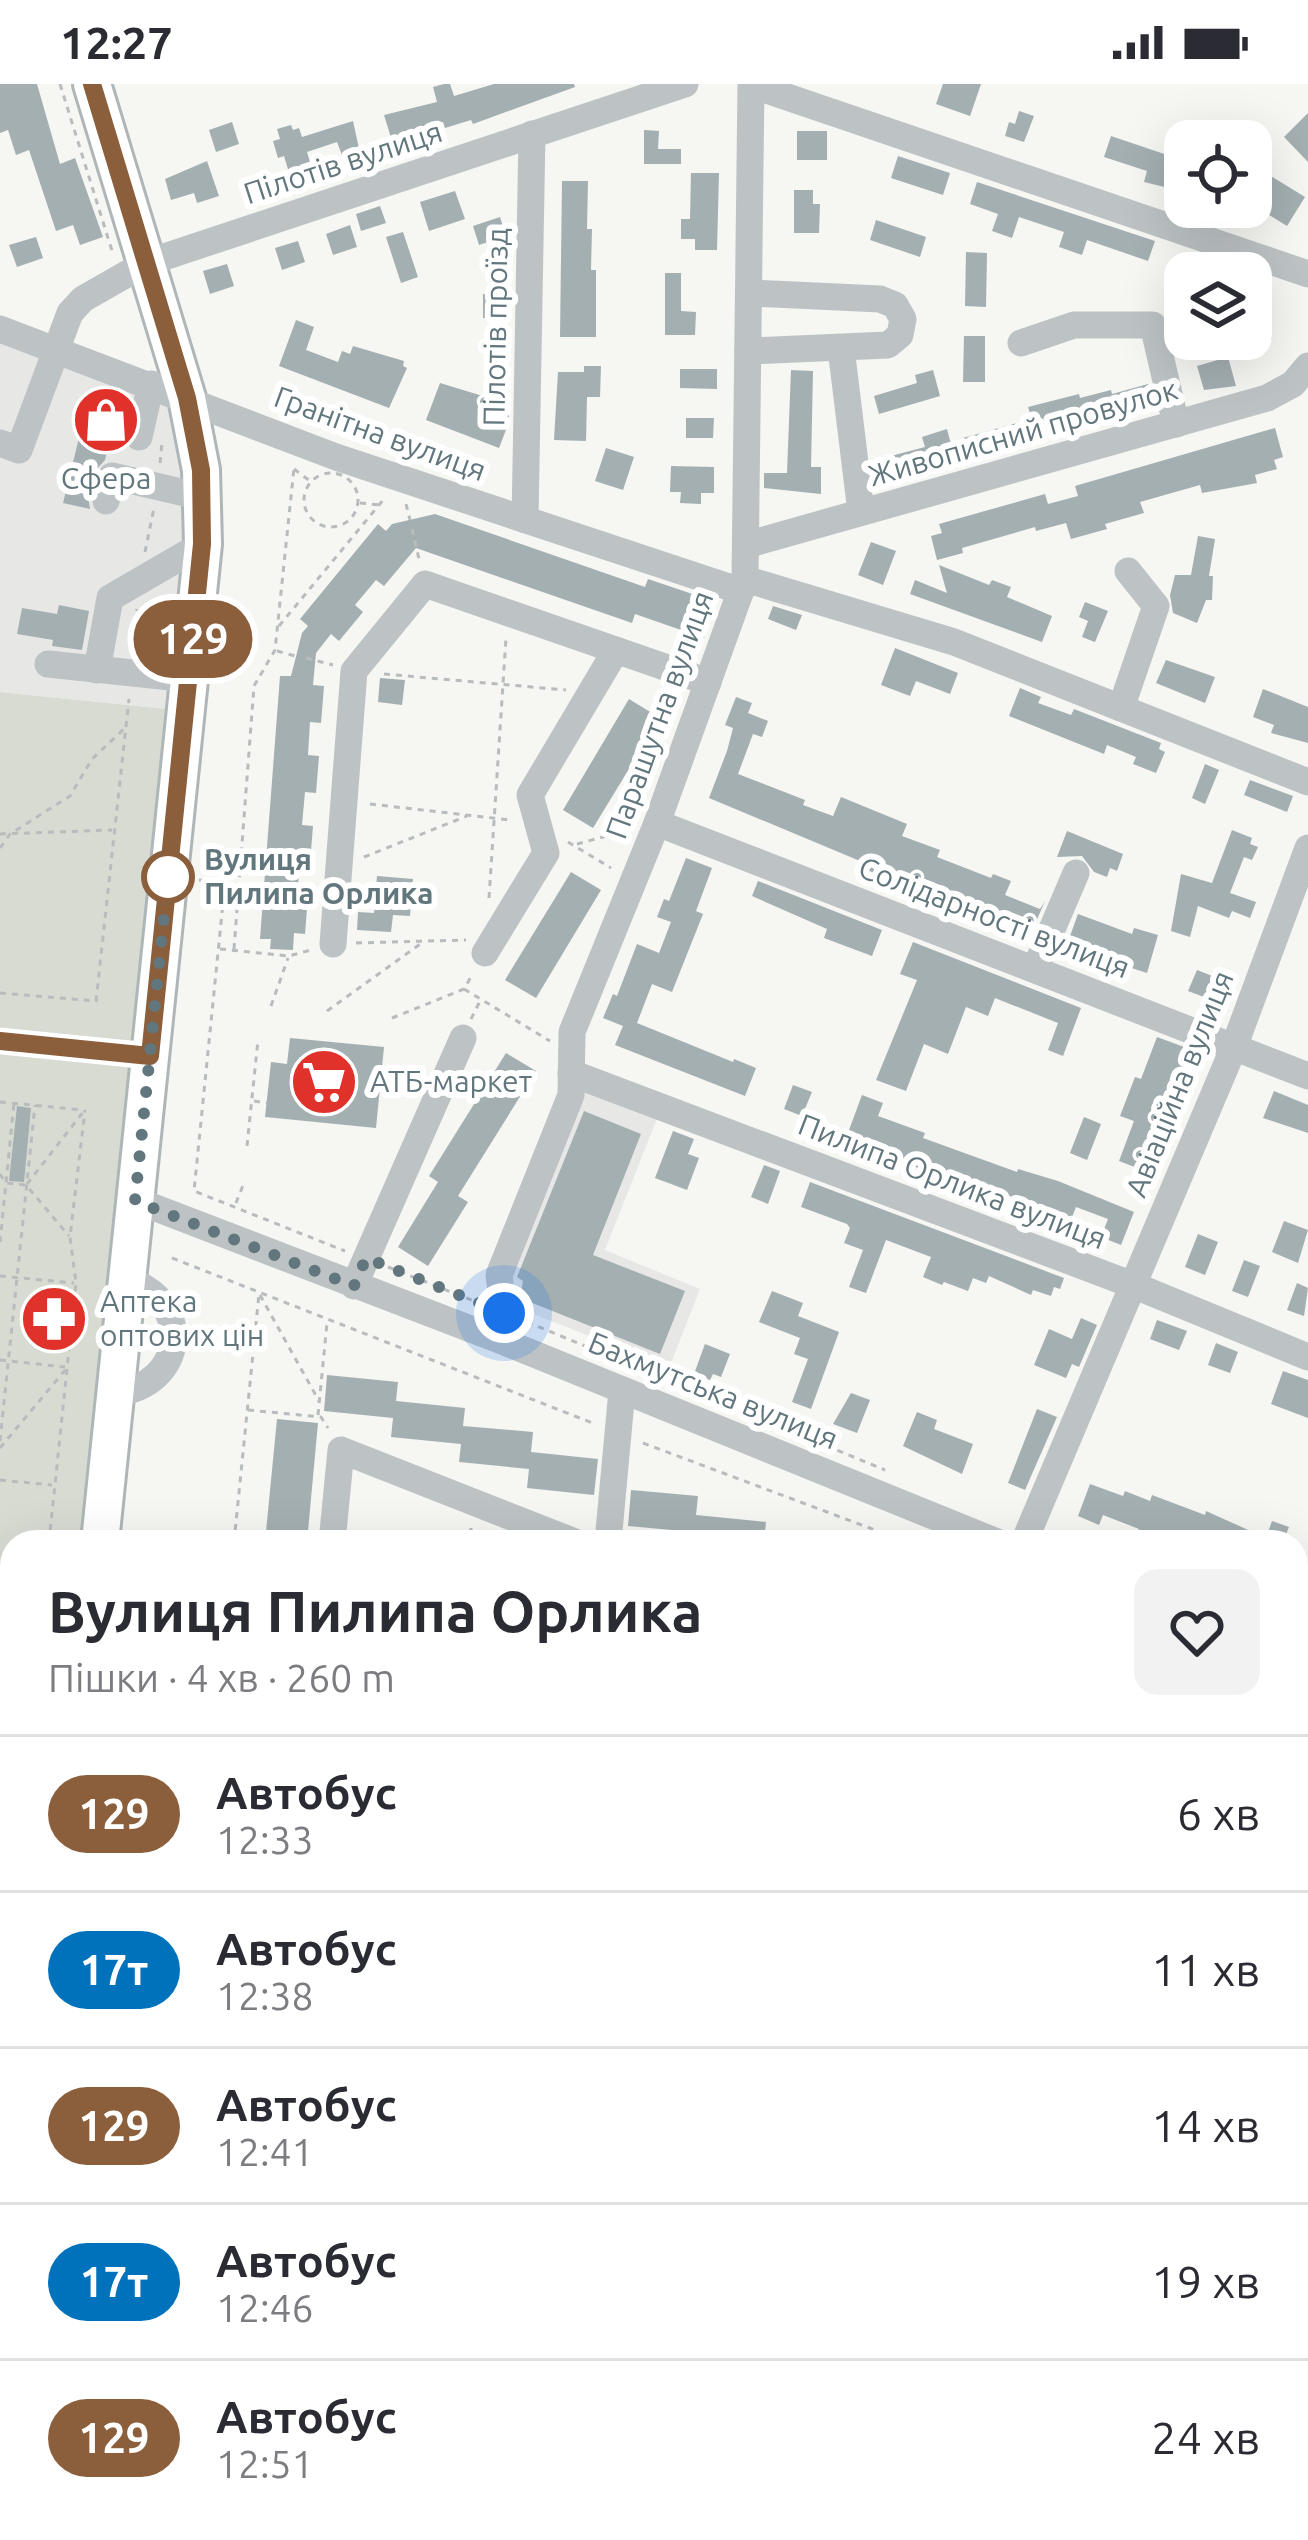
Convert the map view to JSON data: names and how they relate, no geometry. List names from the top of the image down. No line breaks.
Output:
{"streets":{"street":["Пілотів вулиця","Пілотів проїзд","Живописний провулок","Гранітна вулиця","Парашутна вулиця","Солідарності вулиця","Авіаційна вулиця","Пилипа Орлика вулиця","Бахмутська вулиця"]},"crossings":[["Пілотів вулиця","Пілотів проїзд"],["Пілотів вулиця","Гранітна вулиця"],["Пілотів проїзд","Гранітна вулиця"],["Живописний провулок","Парашутна вулиця"],["Гранітна вулиця","Парашутна вулиця"],["Парашутна вулиця","Солідарності вулиця"],["Парашутна вулиця","Пилипа Орлика вулиця"],["Парашутна вулиця","Бахмутська вулиця"],["Солідарності вулиця","Авіаційна вулиця"],["Авіаційна вулиця","Пилипа Орлика вулиця"]],"places":{"shop":["Сфера"],"other":["Вулиця Пилипа Орлика"],"supermarket":["АТБ-маркет"],"pharmacy":["Аптека оптових цін"]},"lines":["bus line 129"],"page":{"status":"12:27","on_map":"129","heading":["Вулиця Пилипа Орлика","Пішки · 4 хв · 260 m"],"list":[{"mark":"129","name":"Автобус","note":"12:33","value":"6 хв"},{"mark":"17т","name":"Автобус","note":"12:38","value":"11 хв"},{"mark":"129","name":"Автобус","note":"12:41","value":"14 хв"},{"mark":"17т","name":"Автобус","note":"12:46","value":"19 хв"},{"mark":"129","name":"Автобус","note":"12:51","value":"24 хв"}]}}
